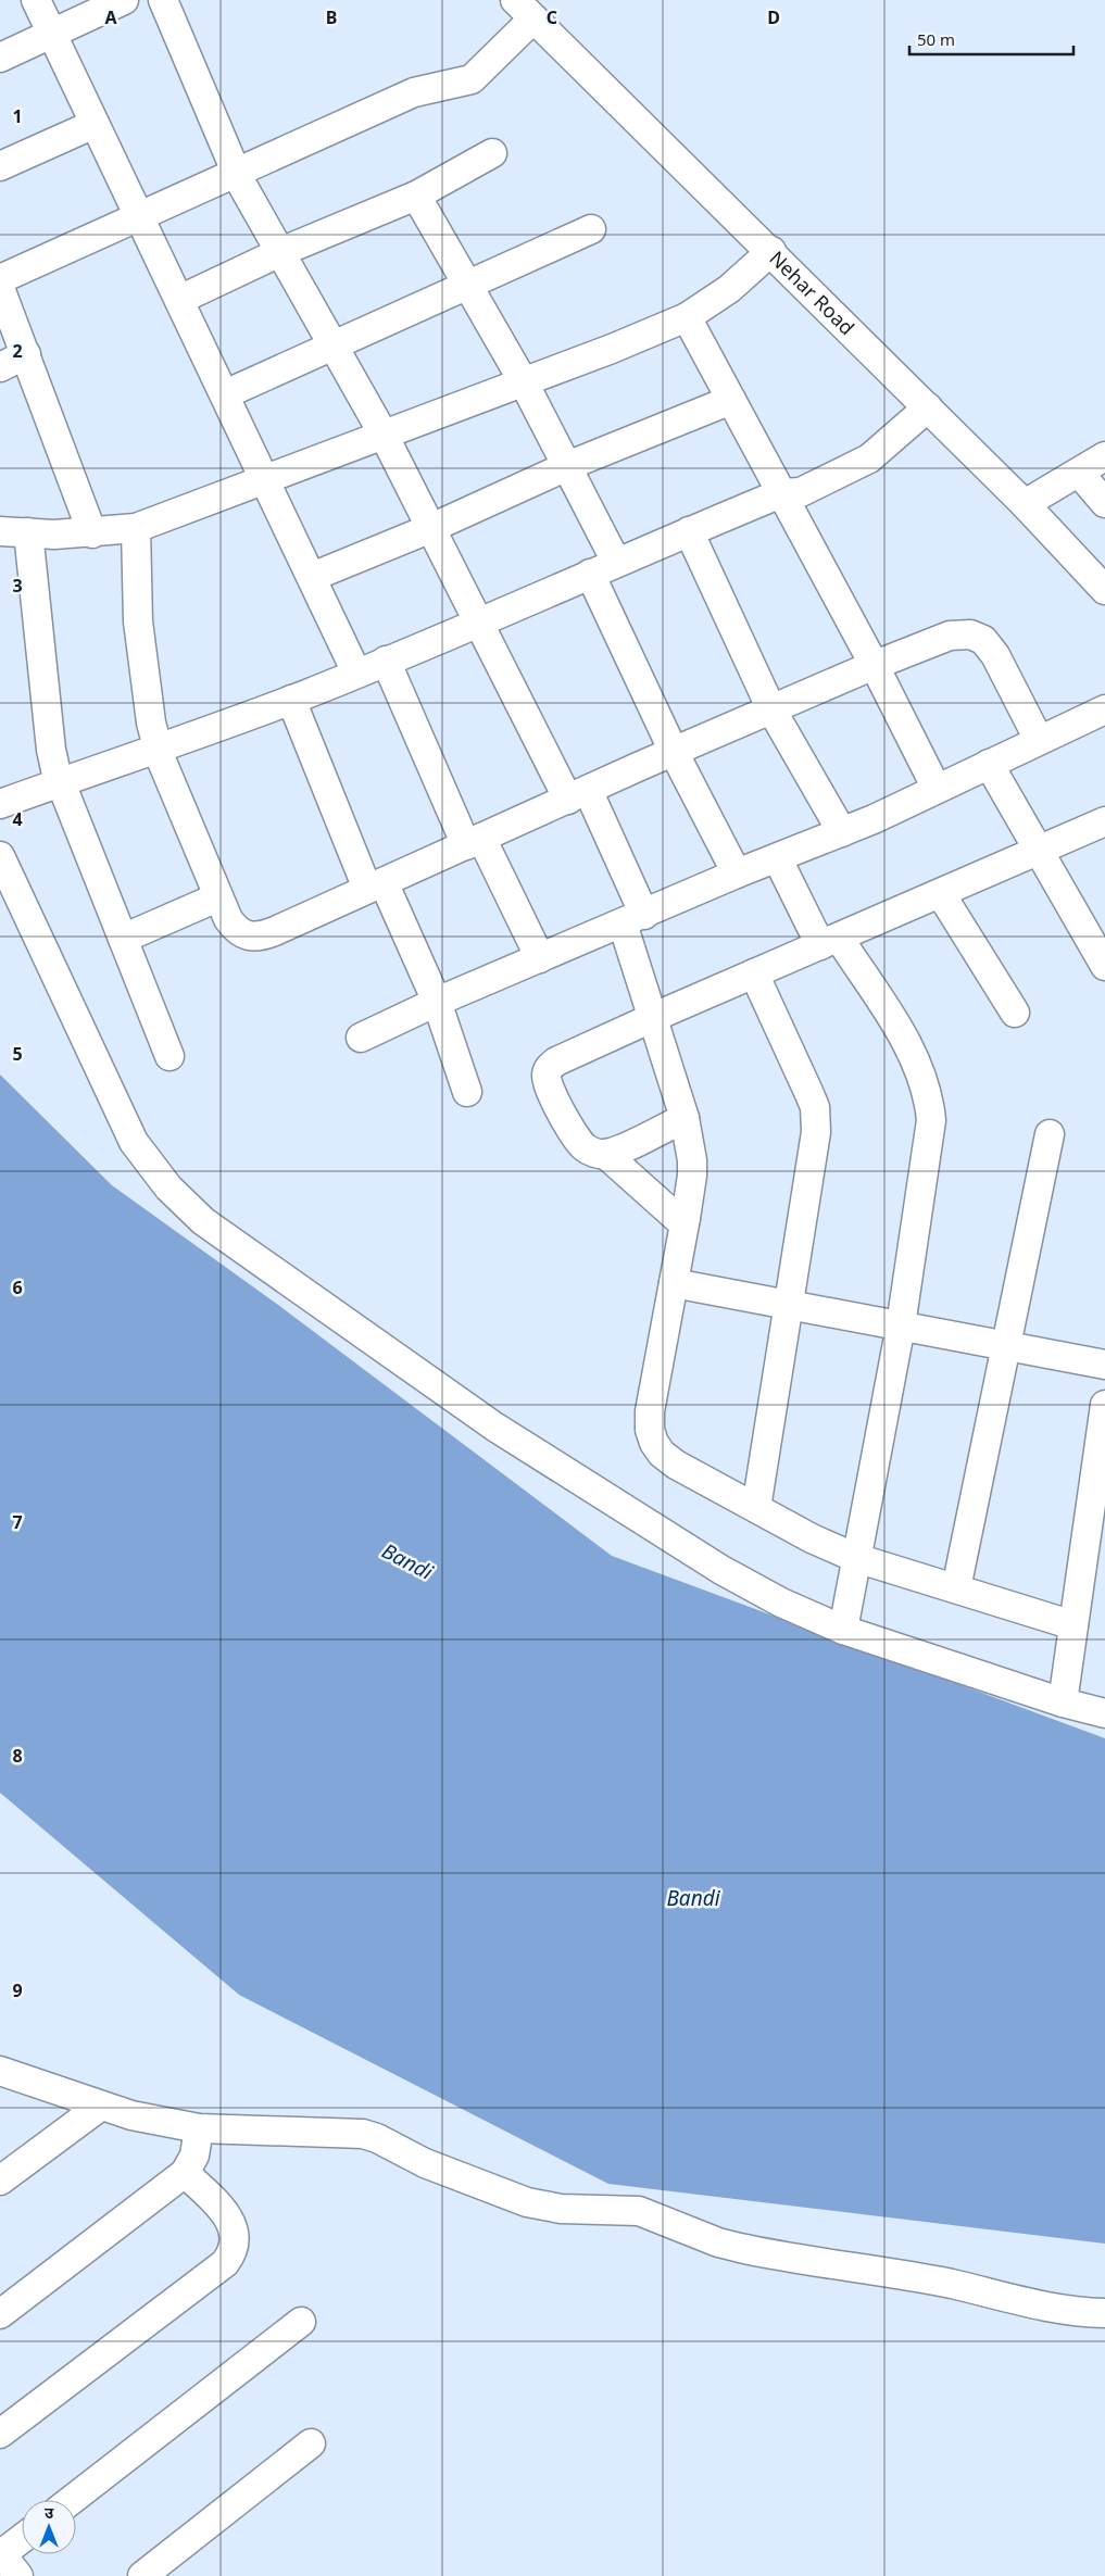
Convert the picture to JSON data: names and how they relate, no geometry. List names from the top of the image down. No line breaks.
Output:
{"streets":{"street":["Nehar Road"]},"water":["Bandi"],"scale_bar":"50 m","north":"top","grid":{"columns":["A","B","C","D"],"rows":["1","2","3","4","5","6","7","8","9"]}}
